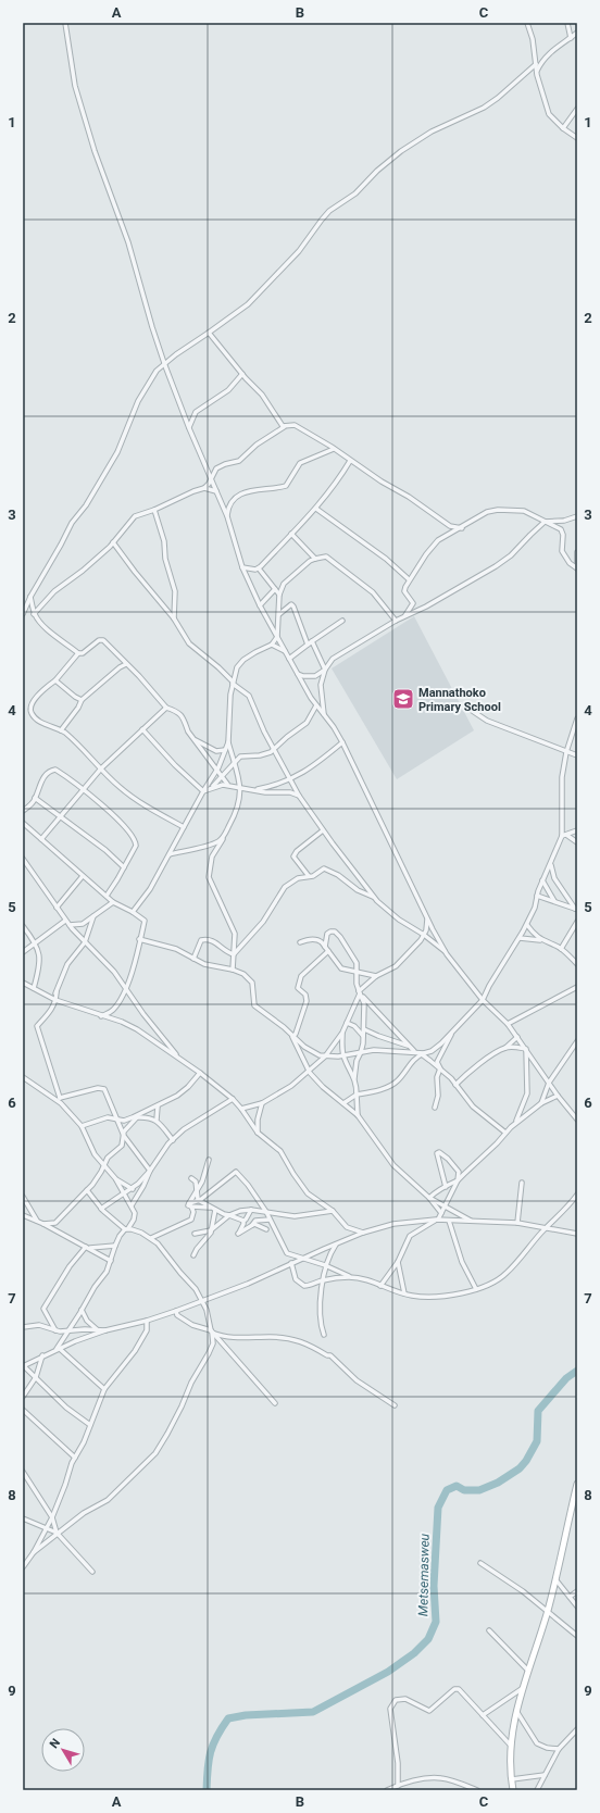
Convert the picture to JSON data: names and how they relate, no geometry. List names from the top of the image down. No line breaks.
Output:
{"water":["Metsemasweu"],"places":{"school or university":["Mannathoko Primary School"]},"north":"top left","grid":{"columns":["A","B","C"],"rows":["1","2","3","4","5","6","7","8","9"]}}
